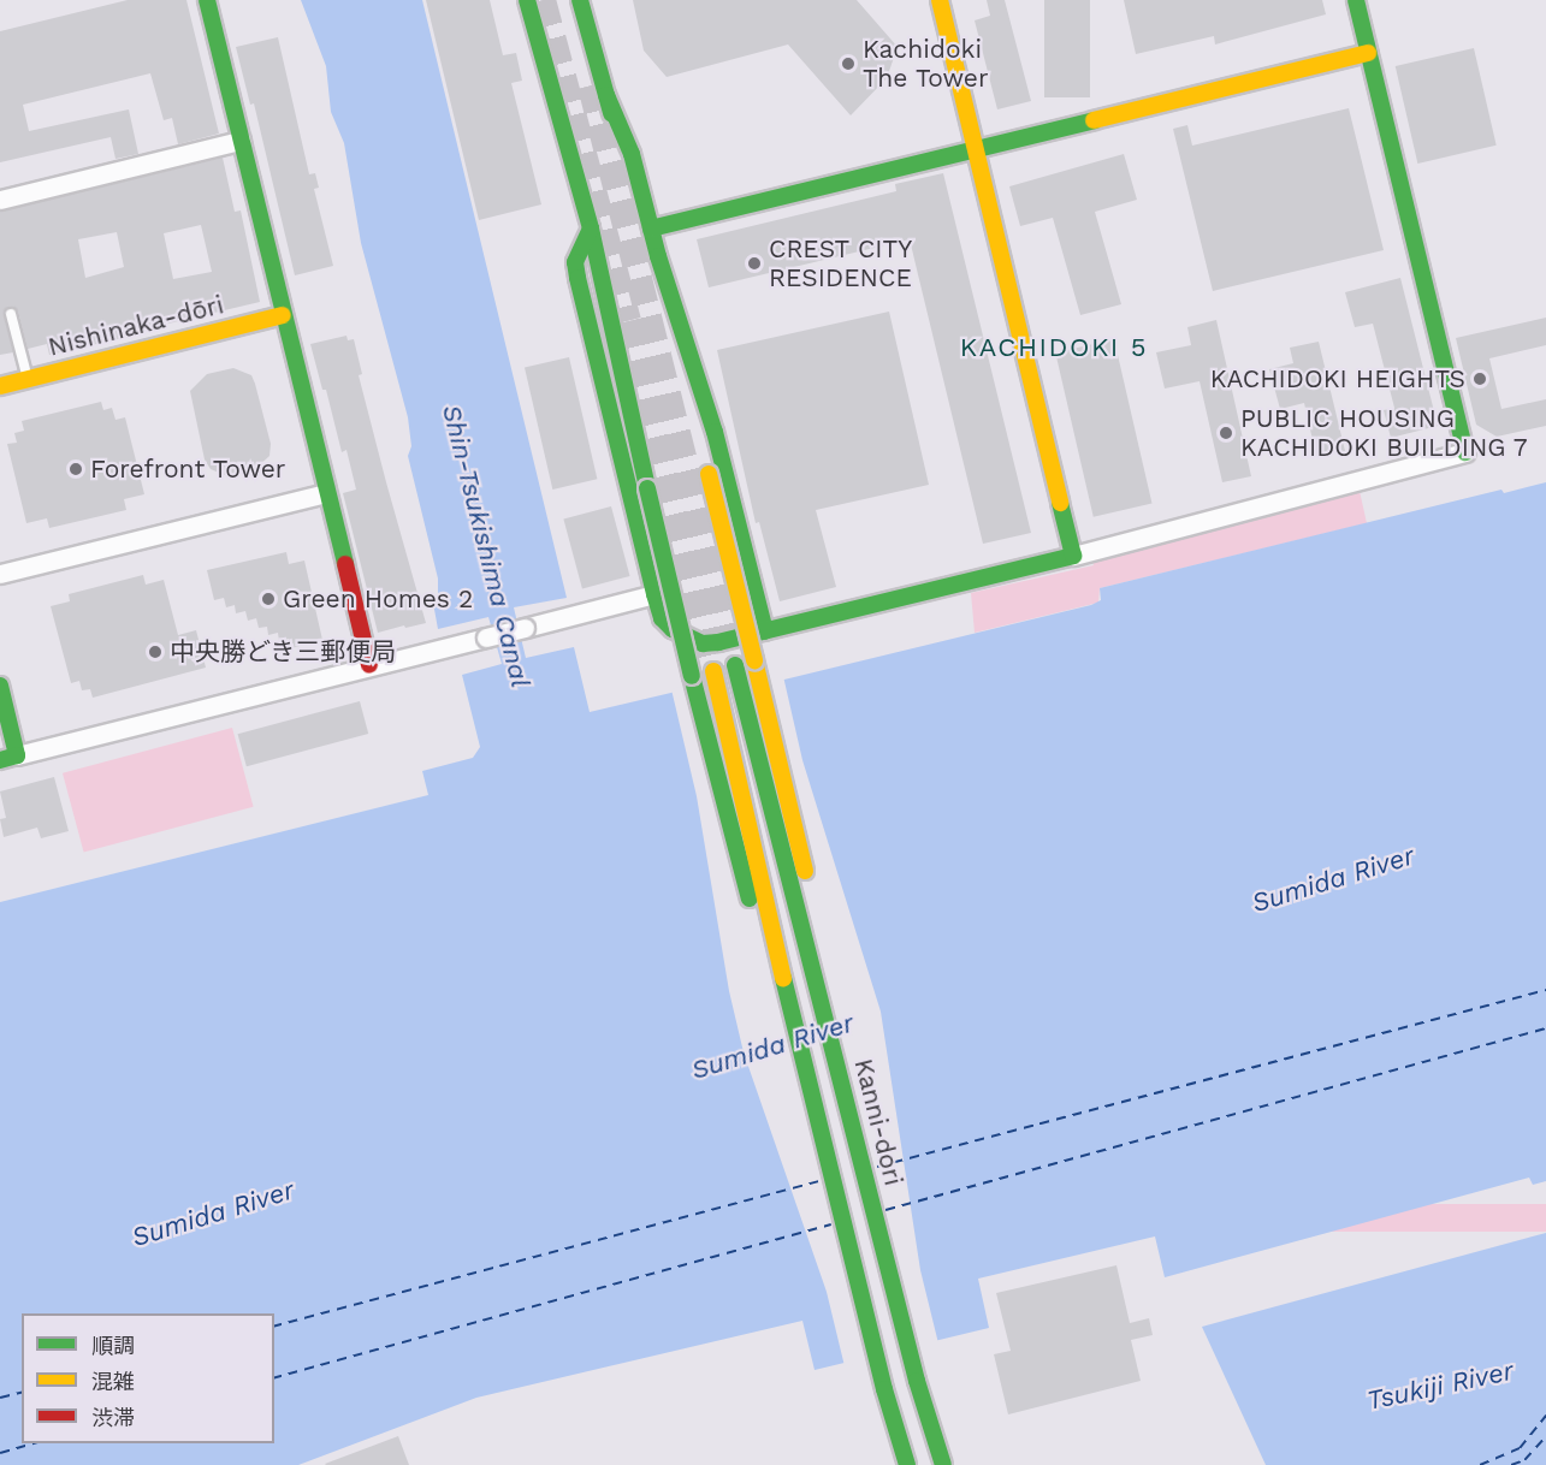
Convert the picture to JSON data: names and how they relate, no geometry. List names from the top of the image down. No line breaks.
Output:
{"streets":{"main road":["Nishinaka-dōri","Kanni-dori"]},"districts":["KACHIDOKI 5"],"water":["Shin-Tsukishima Canal","Sumida River","Tsukiji River"],"places":["Kachidoki The Tower","CREST CITY RESIDENCE","KACHIDOKI HEIGHTS","PUBLIC HOUSING KACHIDOKI BUILDING 7","Forefront Tower","Green Homes 2","中央勝どき三郵便局"],"legend":["順調","混雑","渋滞"]}
